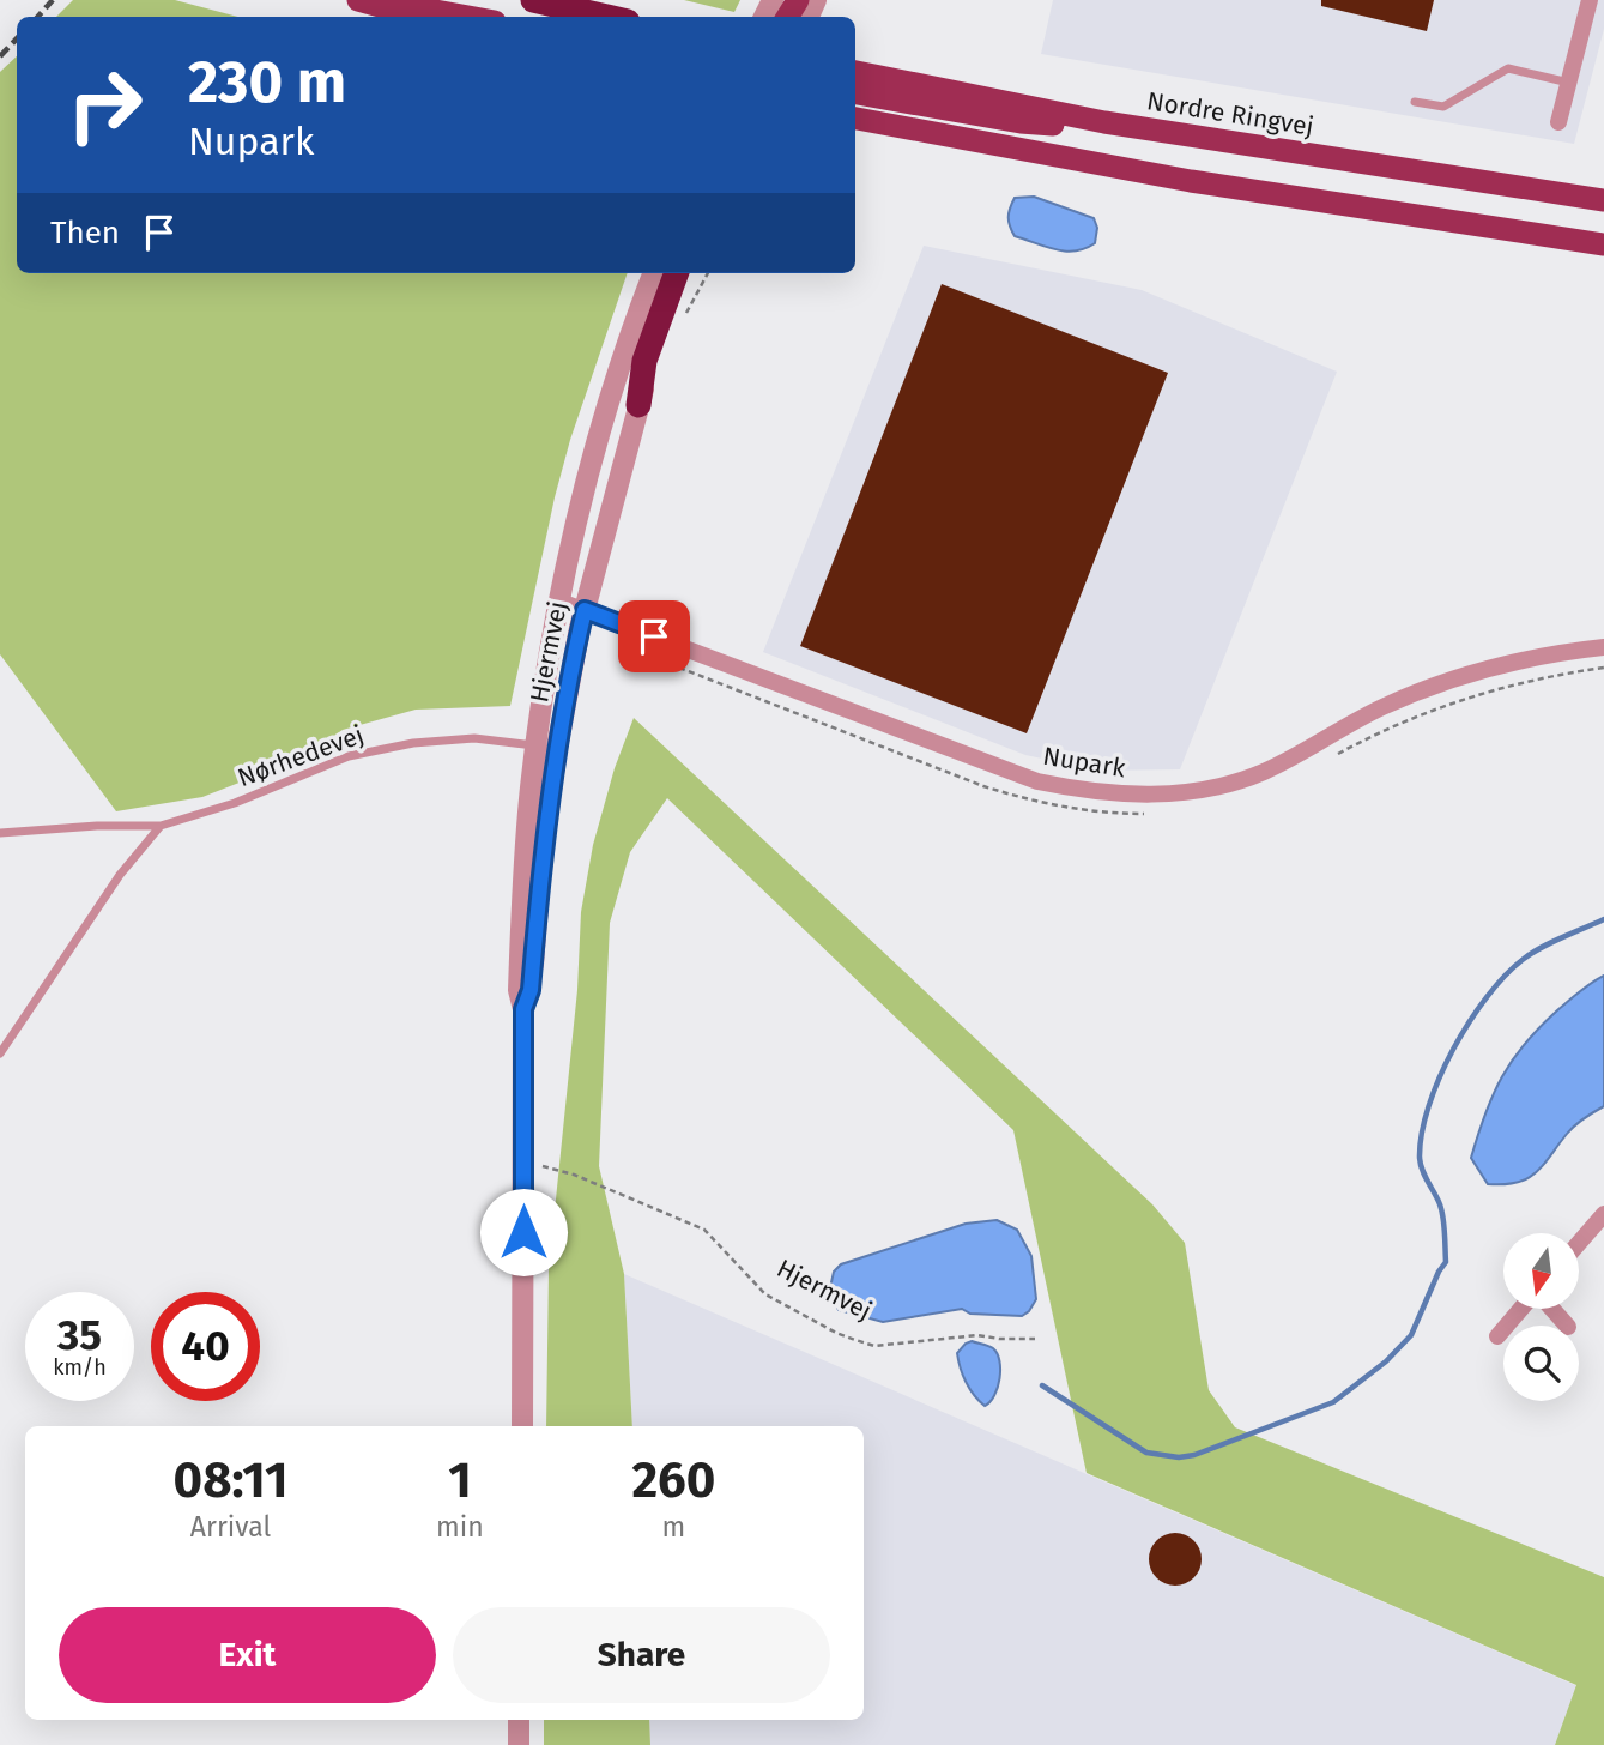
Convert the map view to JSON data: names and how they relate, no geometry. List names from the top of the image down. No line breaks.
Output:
{"streets":{"main road":["Nordre Ringvej"],"street":["Hjermvej","Nupark"],"lane":["Nørhedevej"]},"crossings":[["Hjermvej","Nørhedevej"],["Hjermvej","Nupark"]],"north":"bottom","page":{"turn":["230 m","Nupark"],"then":"Then","speed":"35 km/h","limit":"40","eta":["08:11","Arrival","1","min","260","m"],"buttons":["Exit","Share"]}}
